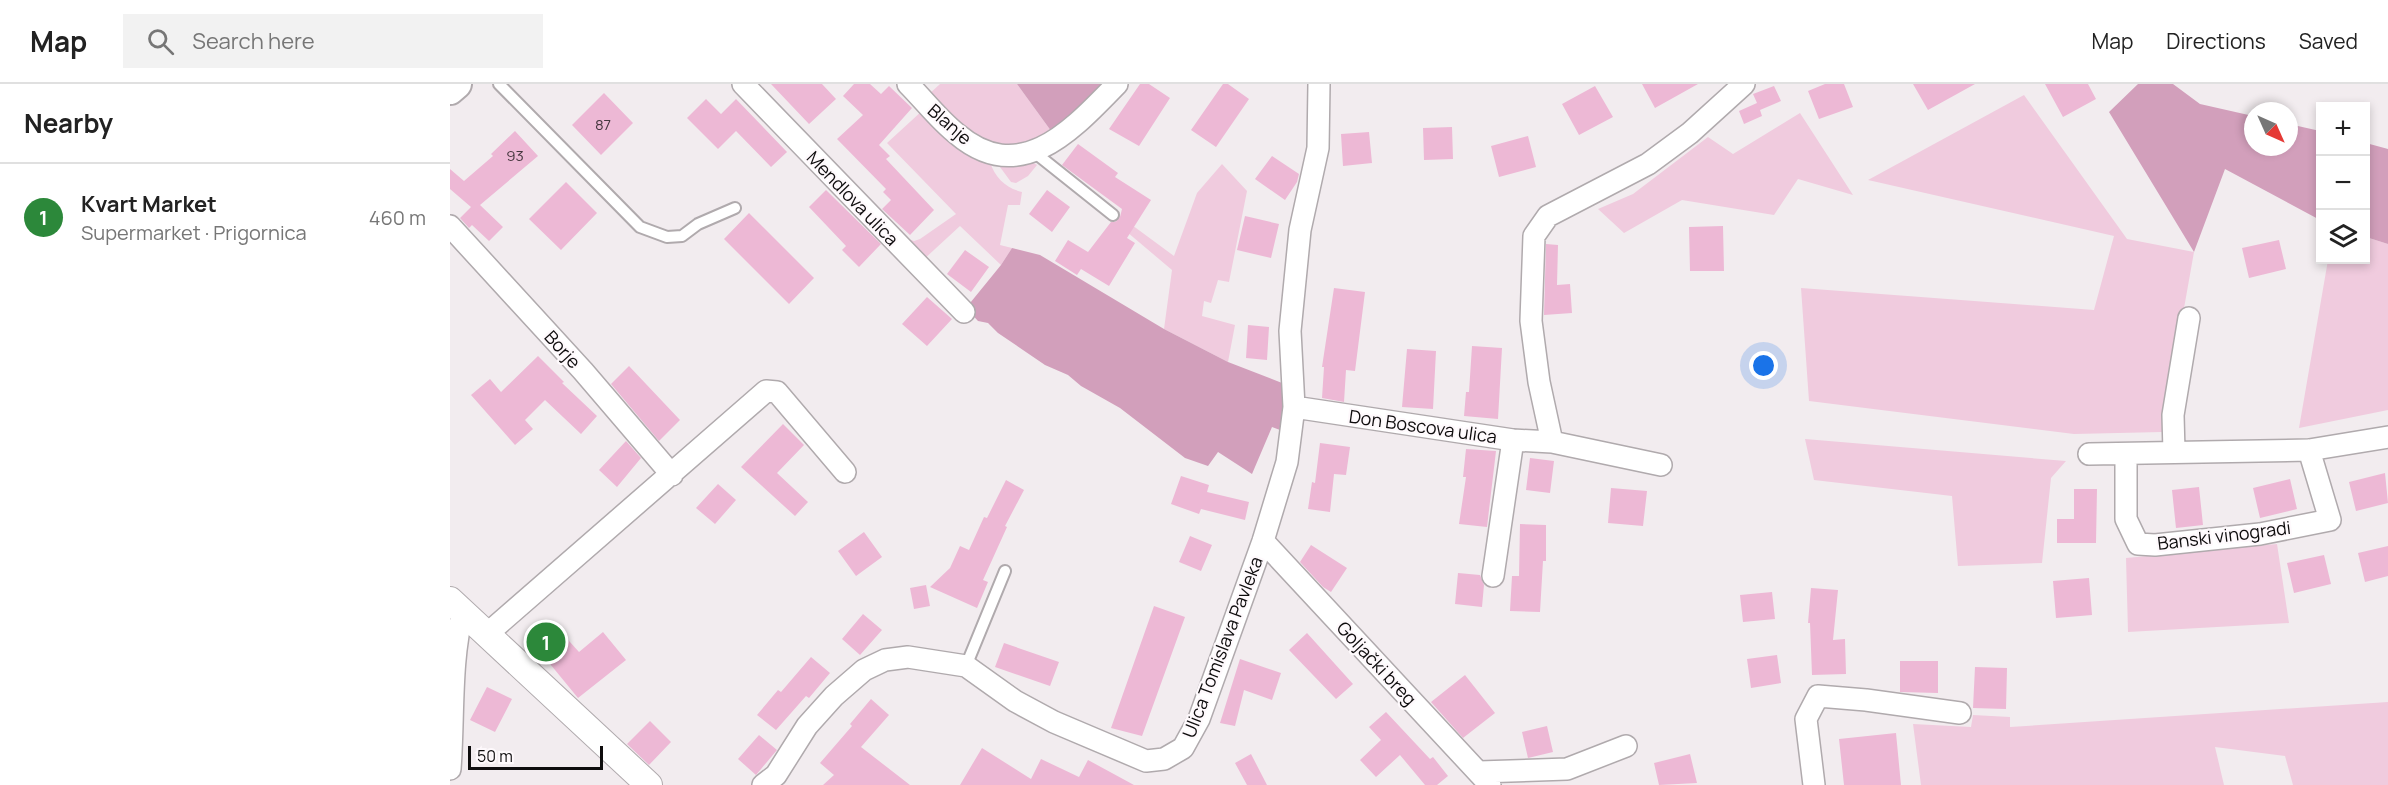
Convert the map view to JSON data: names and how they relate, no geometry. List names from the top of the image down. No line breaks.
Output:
{"streets":{"street":["Blanje","Mendlova ulica","Borje","Don Boscova ulica","Banski vinogradi","Ulica Tomislava Pavleka","Goljački breg"]},"crossings":[["Don Boscova ulica","Ulica Tomislava Pavleka"],["Ulica Tomislava Pavleka","Goljački breg"]],"house_numbers":["87","93"],"scale_bar":"50 m","north":"bottom right","page":{"header":"Map","search":"Search here","nav":["Map","Directions","Saved"],"heading":"Nearby","map_buttons":["+","−"],"list":[{"mark":"1","name":"Kvart Market","note":"Supermarket · Prigornica","value":"460 m"}],"pins":"1","scale":"50 m"}}
